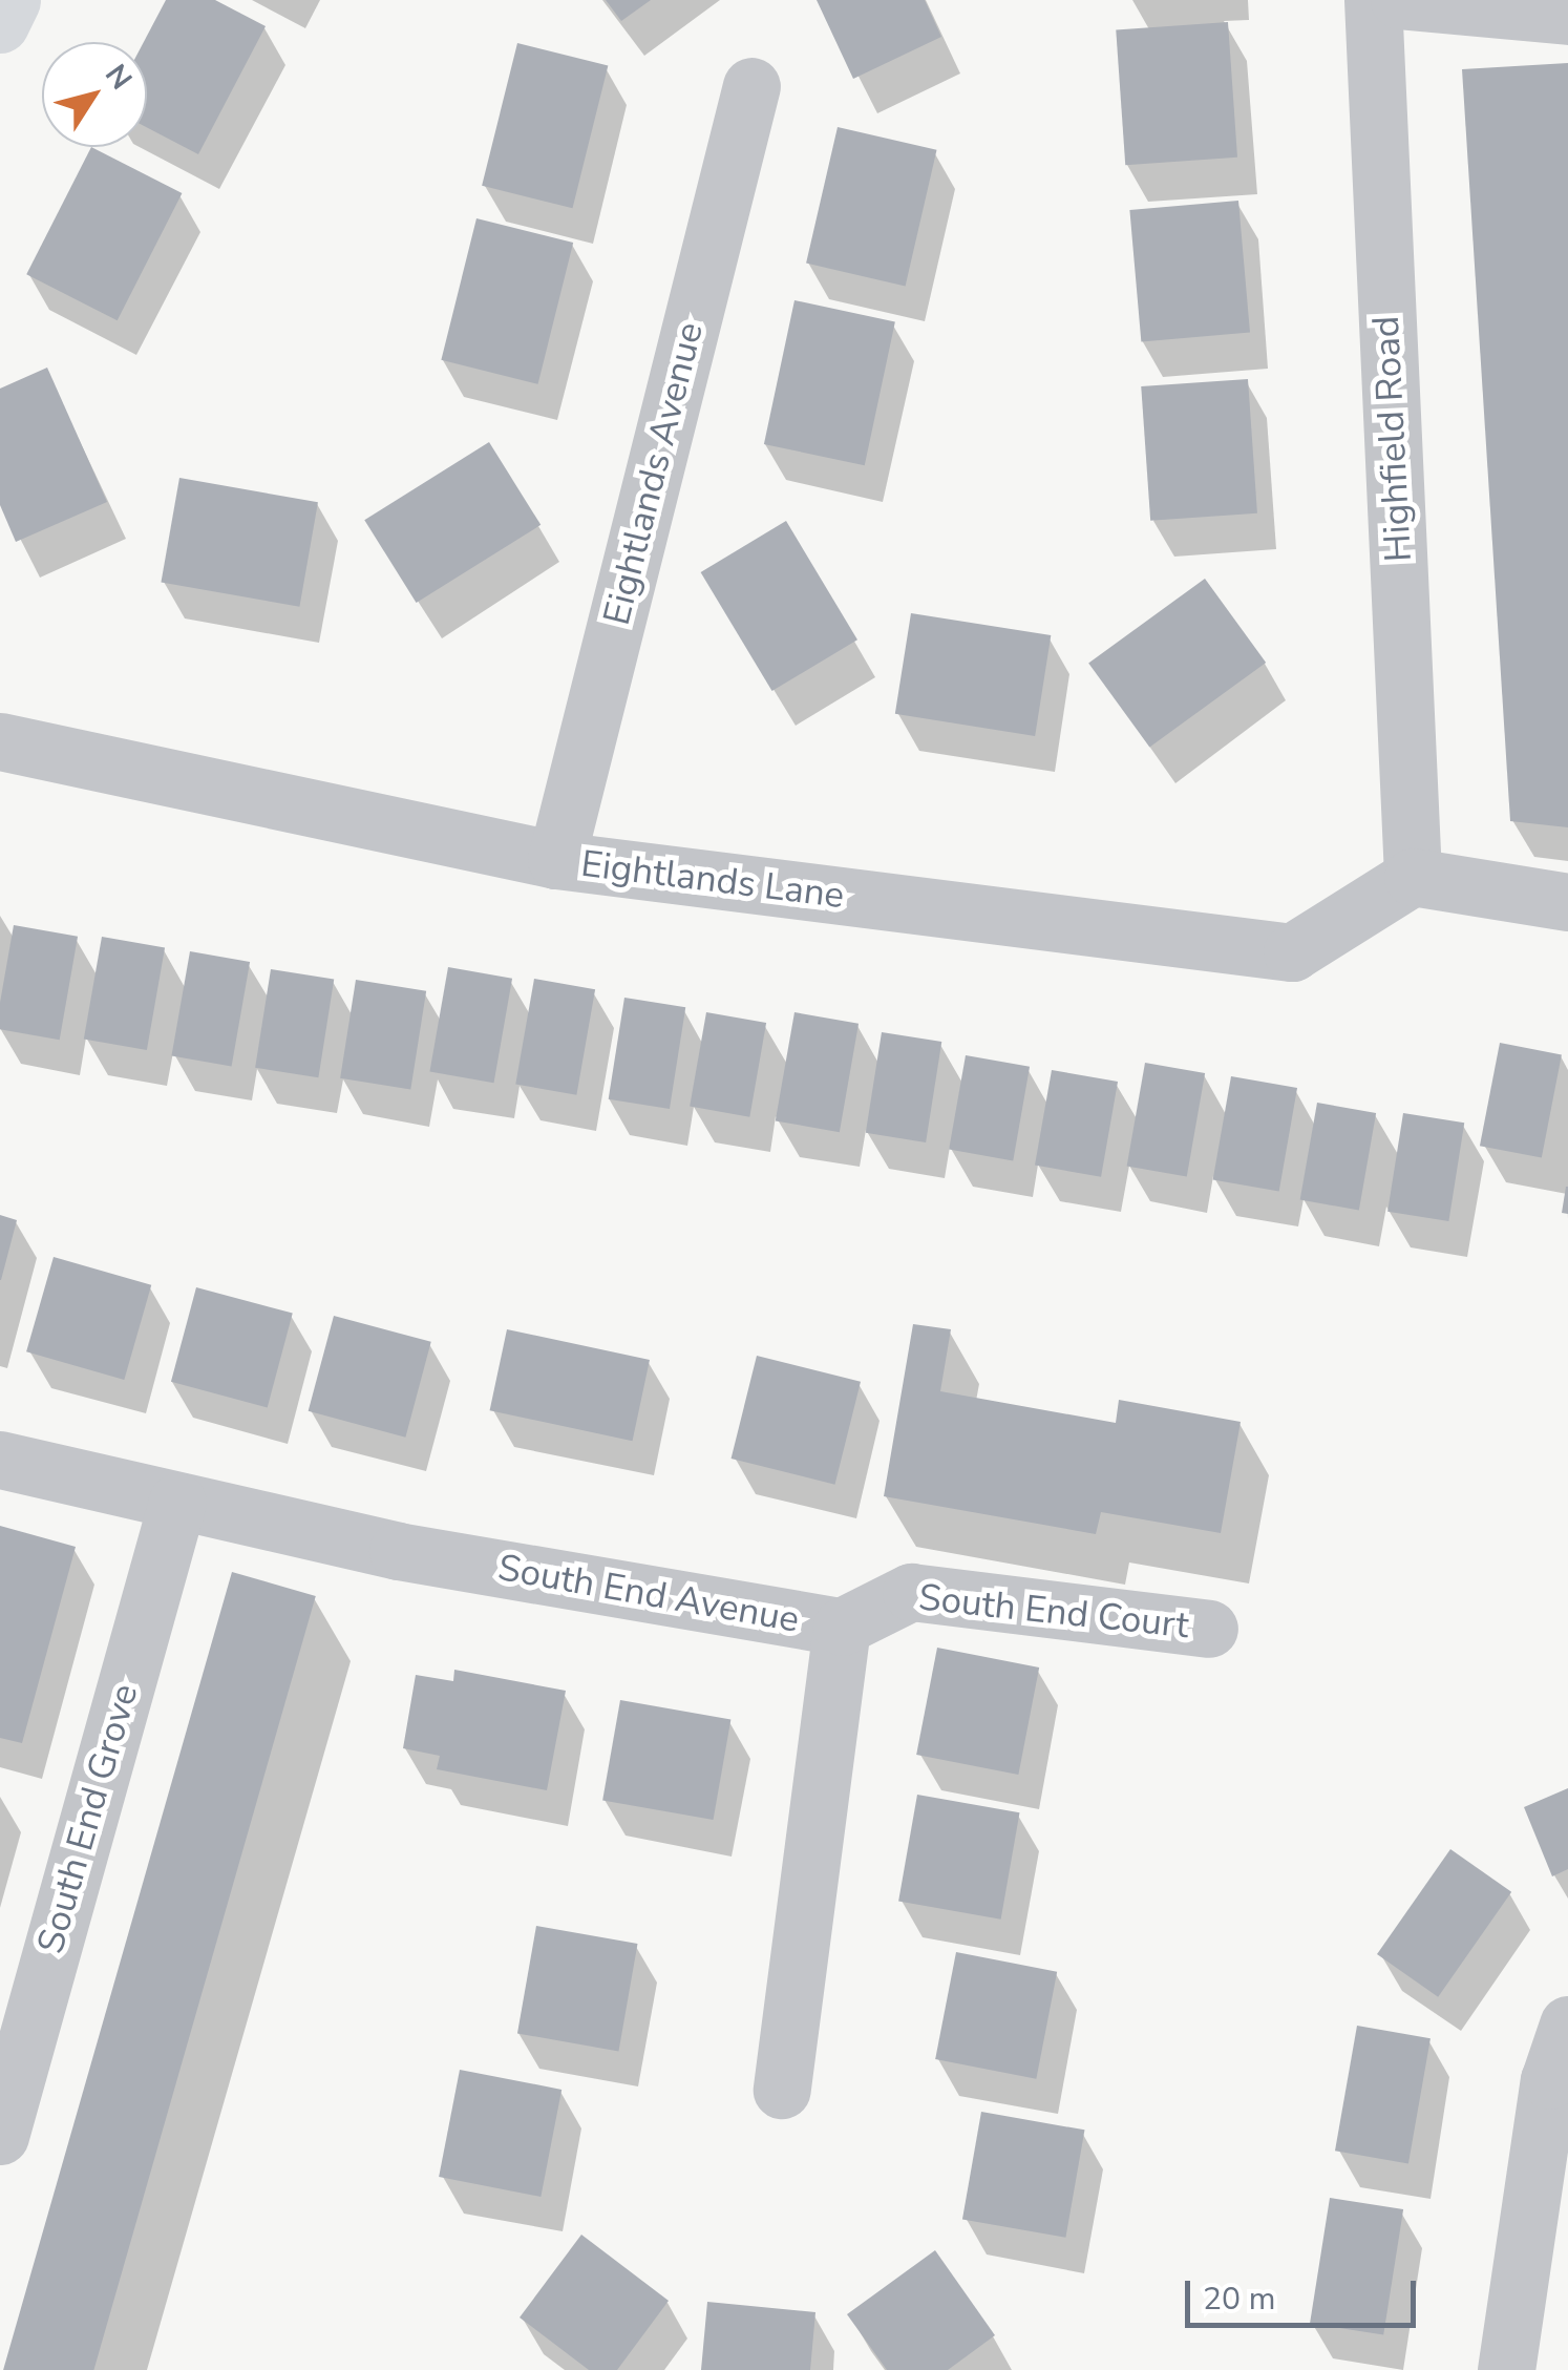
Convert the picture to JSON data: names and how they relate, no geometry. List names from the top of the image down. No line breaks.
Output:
{"streets":{"street":["Highfield Road","Eightlands Avenue","Eightlands Lane","South End Avenue","South End Court","South End Grove"]},"crossings":[["Highfield Road","Eightlands Lane"],["Eightlands Avenue","Eightlands Lane"],["South End Avenue","South End Court"],["South End Avenue","South End Grove"]],"scale_bar":"20 m","north":"top right"}
